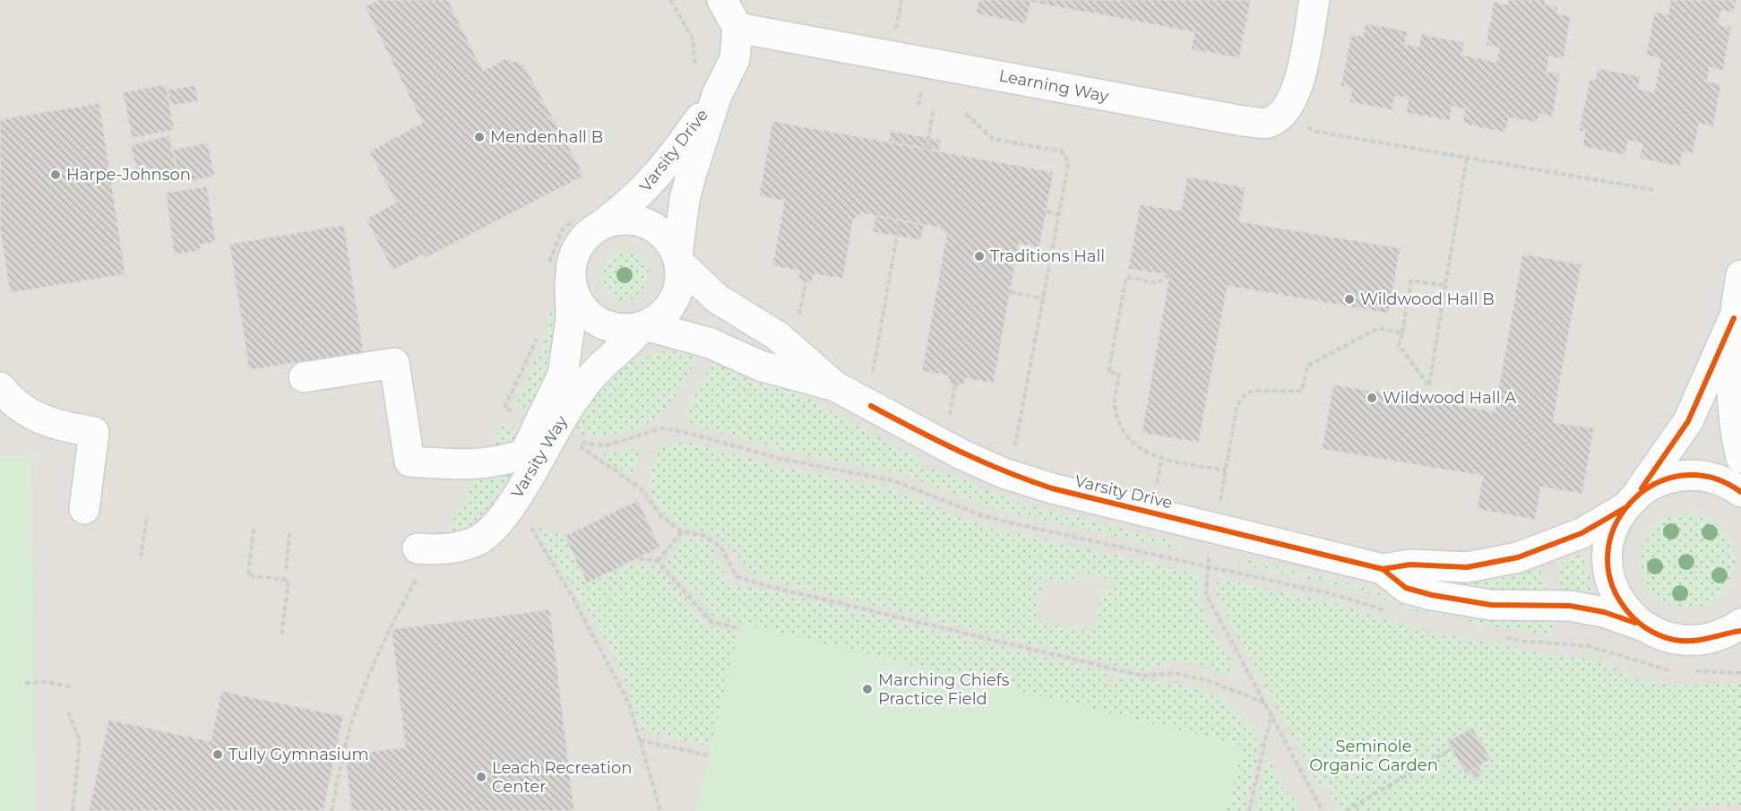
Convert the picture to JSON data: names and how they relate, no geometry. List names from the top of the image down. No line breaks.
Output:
{"streets":{"street":["Learning Way","Varsity Drive","Varsity Way"]},"crossings":[["Learning Way","Varsity Drive"],["Varsity Drive","Varsity Way"]],"parks":["Seminole Organic Garden"],"places":["Mendenhall B","Harpe-Johnson","Traditions Hall","Wildwood Hall B","Wildwood Hall A","Marching Chiefs Practice Field","Tully Gymnasium","Leach Recreation Center"]}
